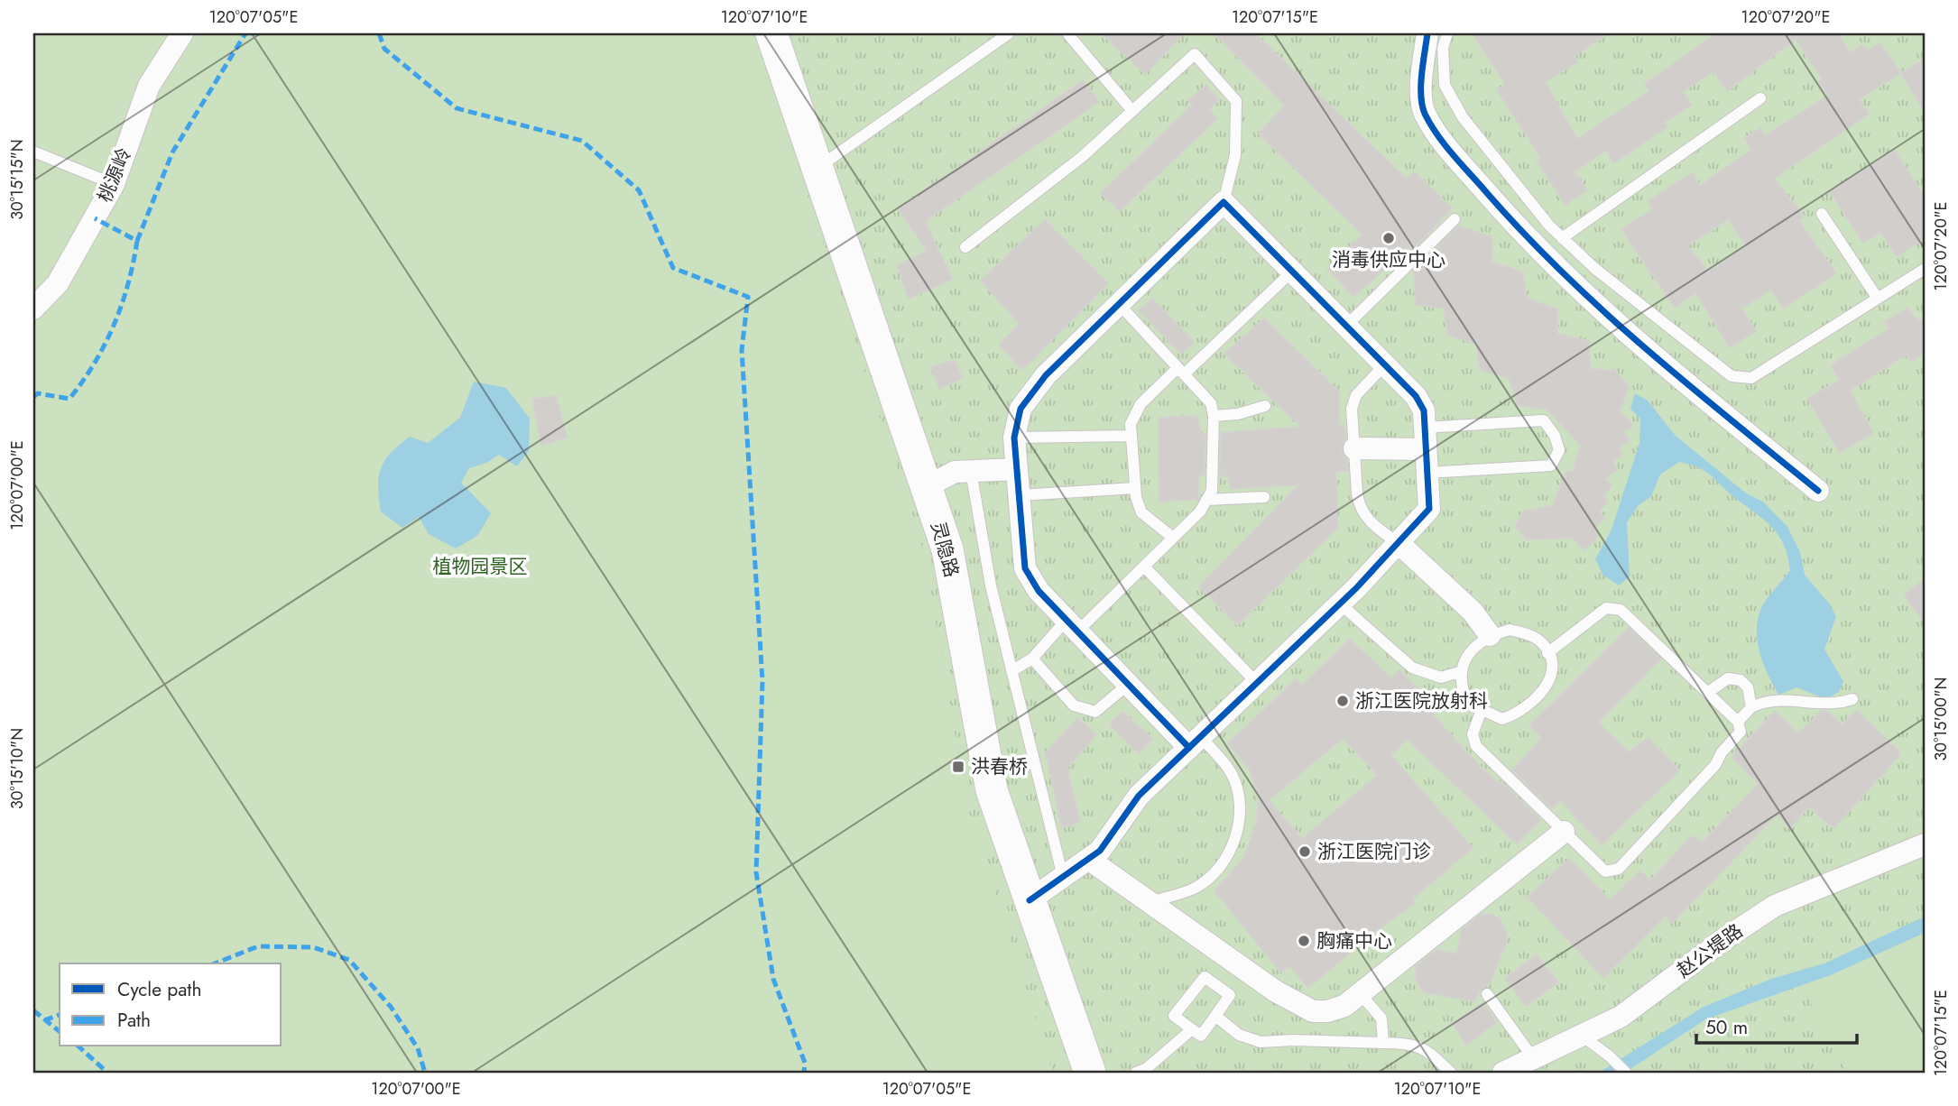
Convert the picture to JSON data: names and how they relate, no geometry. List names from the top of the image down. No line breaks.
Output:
{"streets":{"main road":["灵隐路"],"street":["桃源岭","赵公堤路"]},"parks":["植物园景区"],"places":{"other":["消毒供应中心","浙江医院放射科","浙江医院门诊","胸痛中心"],"transit":["洪春桥"]},"legend":["Cycle path","Path"],"scale_bar":"50 m","coordinates":["120°07'05\"E","120°07'10\"E","120°07'15\"E","120°07'20\"E","30°15'15\"N","120°07'00\"E","30°15'00\"N","30°15'10\"N"]}
